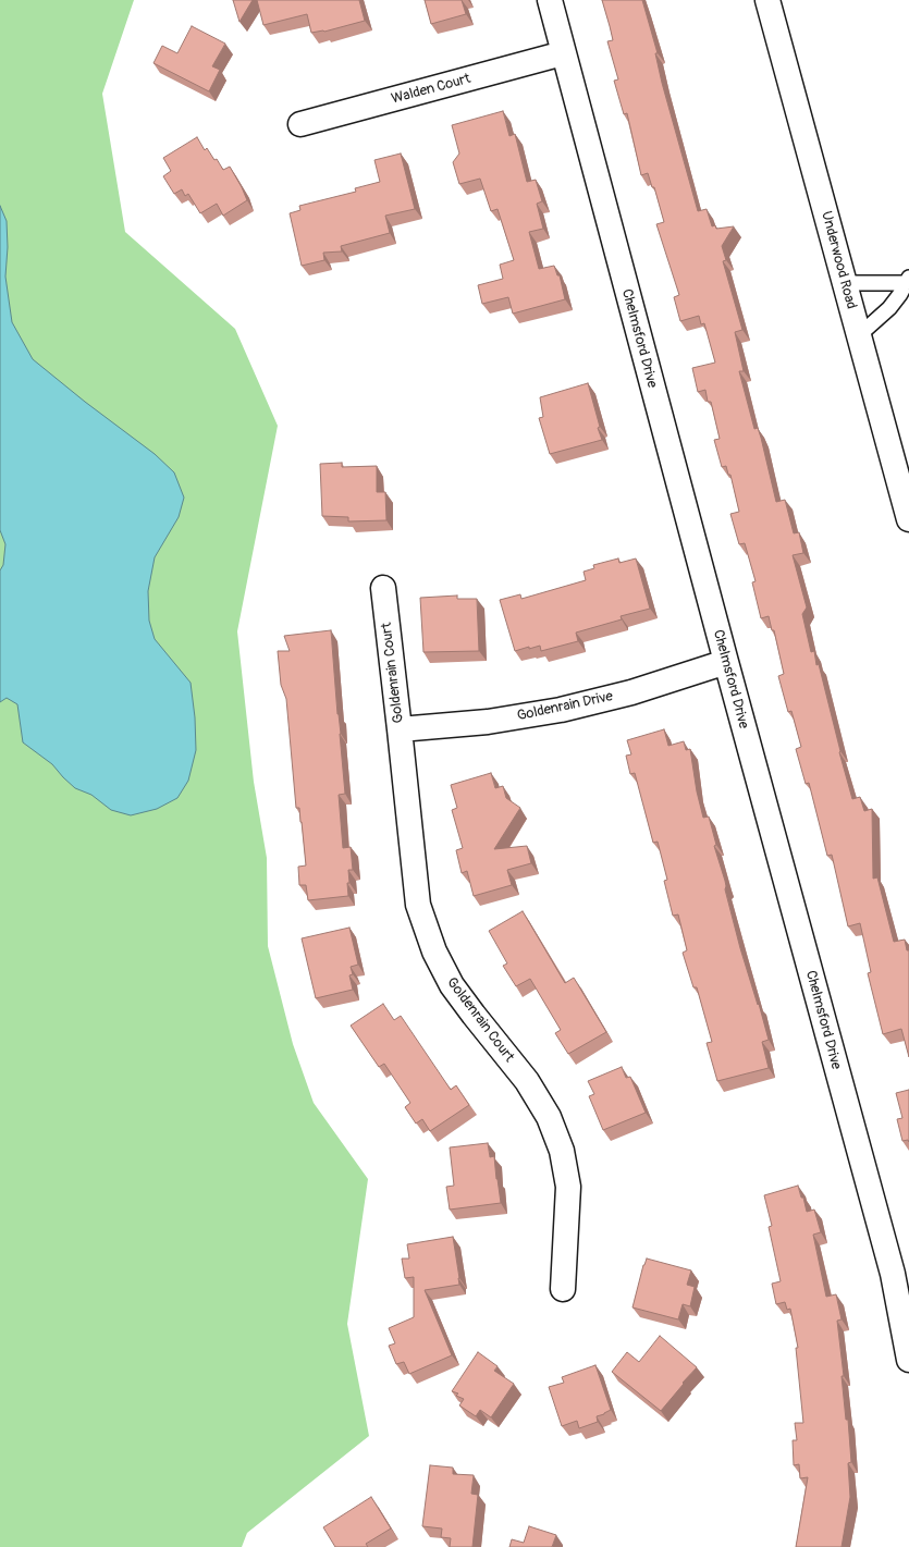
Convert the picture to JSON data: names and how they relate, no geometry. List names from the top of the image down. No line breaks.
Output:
{"streets":{"street":["Walden Court","Underwood Road","Chelmsford Drive","Goldenrain Court","Goldenrain Drive"]},"crossings":[["Walden Court","Chelmsford Drive"],["Chelmsford Drive","Goldenrain Drive"],["Goldenrain Court","Goldenrain Drive"]]}
